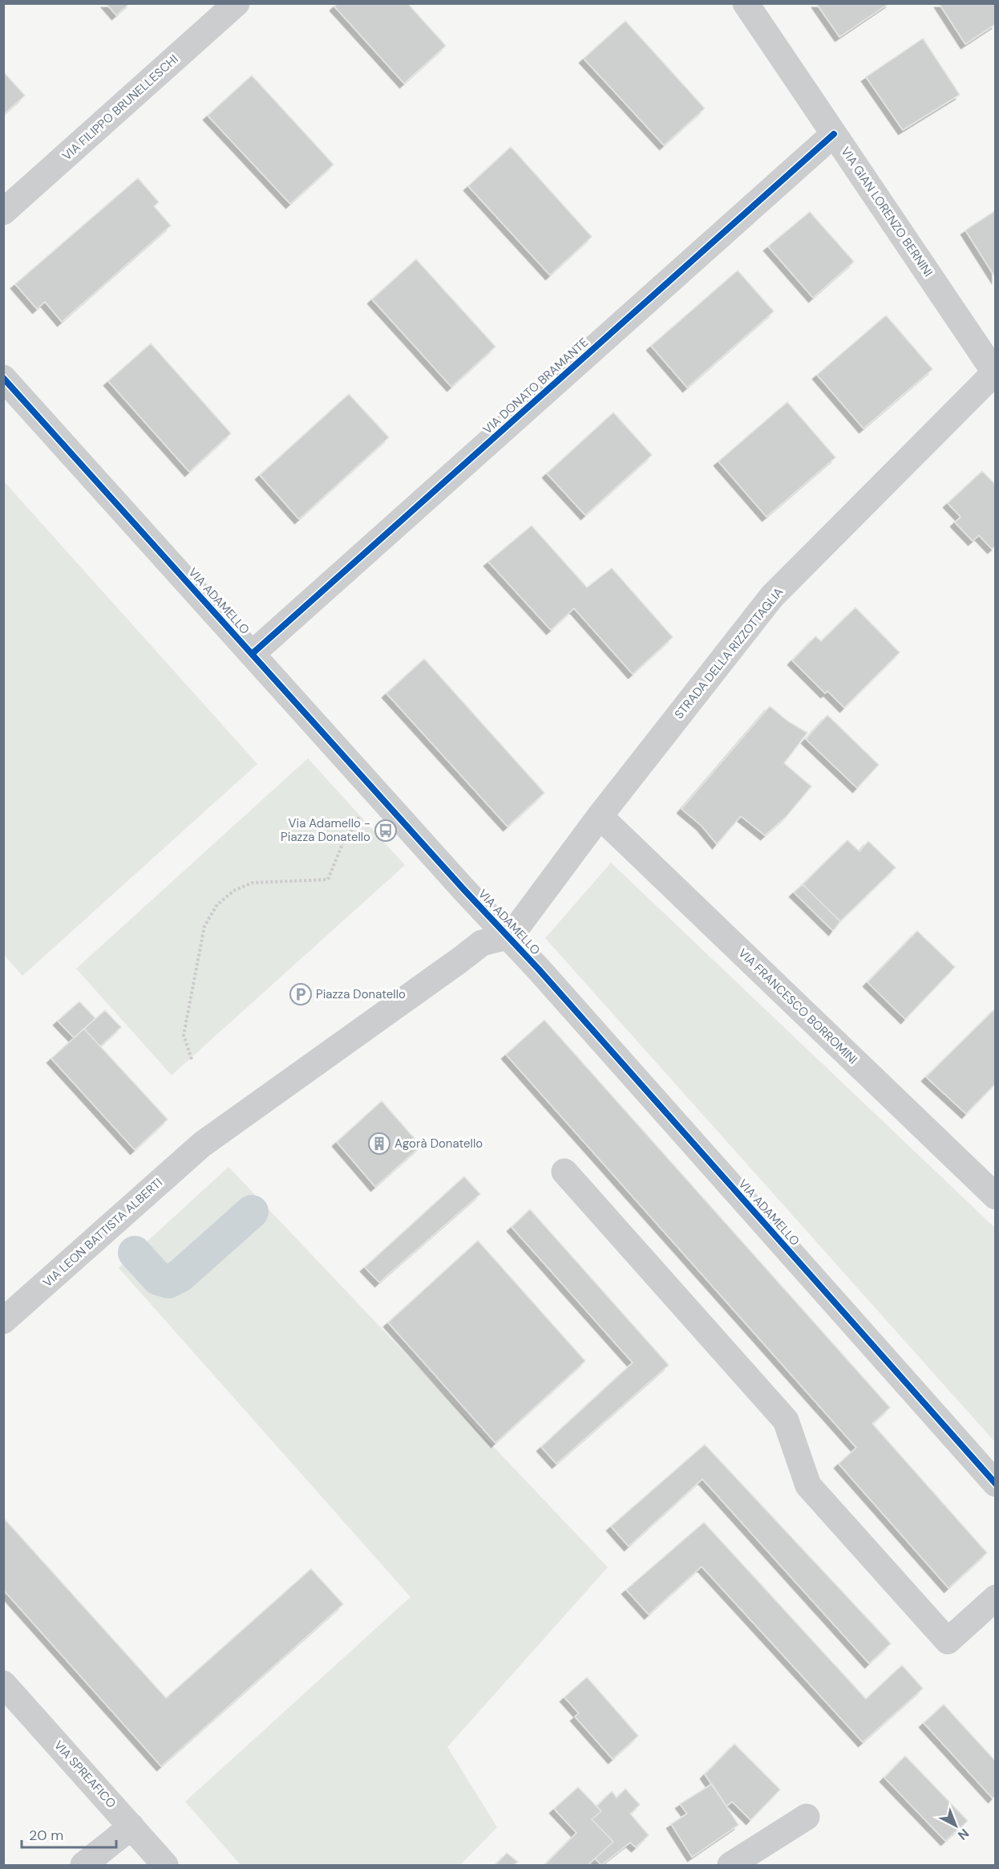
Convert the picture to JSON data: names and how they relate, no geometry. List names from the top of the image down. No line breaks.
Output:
{"streets":{"street":["VIA FILIPPO BRUNELLESCHI","VIA GIAN LORENZO BERNINI","VIA DONATO BRAMANTE","VIA ADAMELLO","STRADA DELLA RIZZOTTAGLIA","VIA FRANCESCO BORROMINI","VIA LEON BATTISTA ALBERTI","VIA SPREAFICO"]},"crossings":[["VIA GIAN LORENZO BERNINI","VIA DONATO BRAMANTE"],["VIA GIAN LORENZO BERNINI","STRADA DELLA RIZZOTTAGLIA"],["VIA DONATO BRAMANTE","VIA ADAMELLO"],["VIA ADAMELLO","STRADA DELLA RIZZOTTAGLIA"],["VIA ADAMELLO","VIA LEON BATTISTA ALBERTI"],["STRADA DELLA RIZZOTTAGLIA","VIA FRANCESCO BORROMINI"],["STRADA DELLA RIZZOTTAGLIA","VIA LEON BATTISTA ALBERTI"]],"places":{"bus stop":["Via Adamello - Piazza Donatello"],"parking":["Piazza Donatello"],"building":["Agorà Donatello"]},"scale_bar":"20 m","north":"bottom right"}
